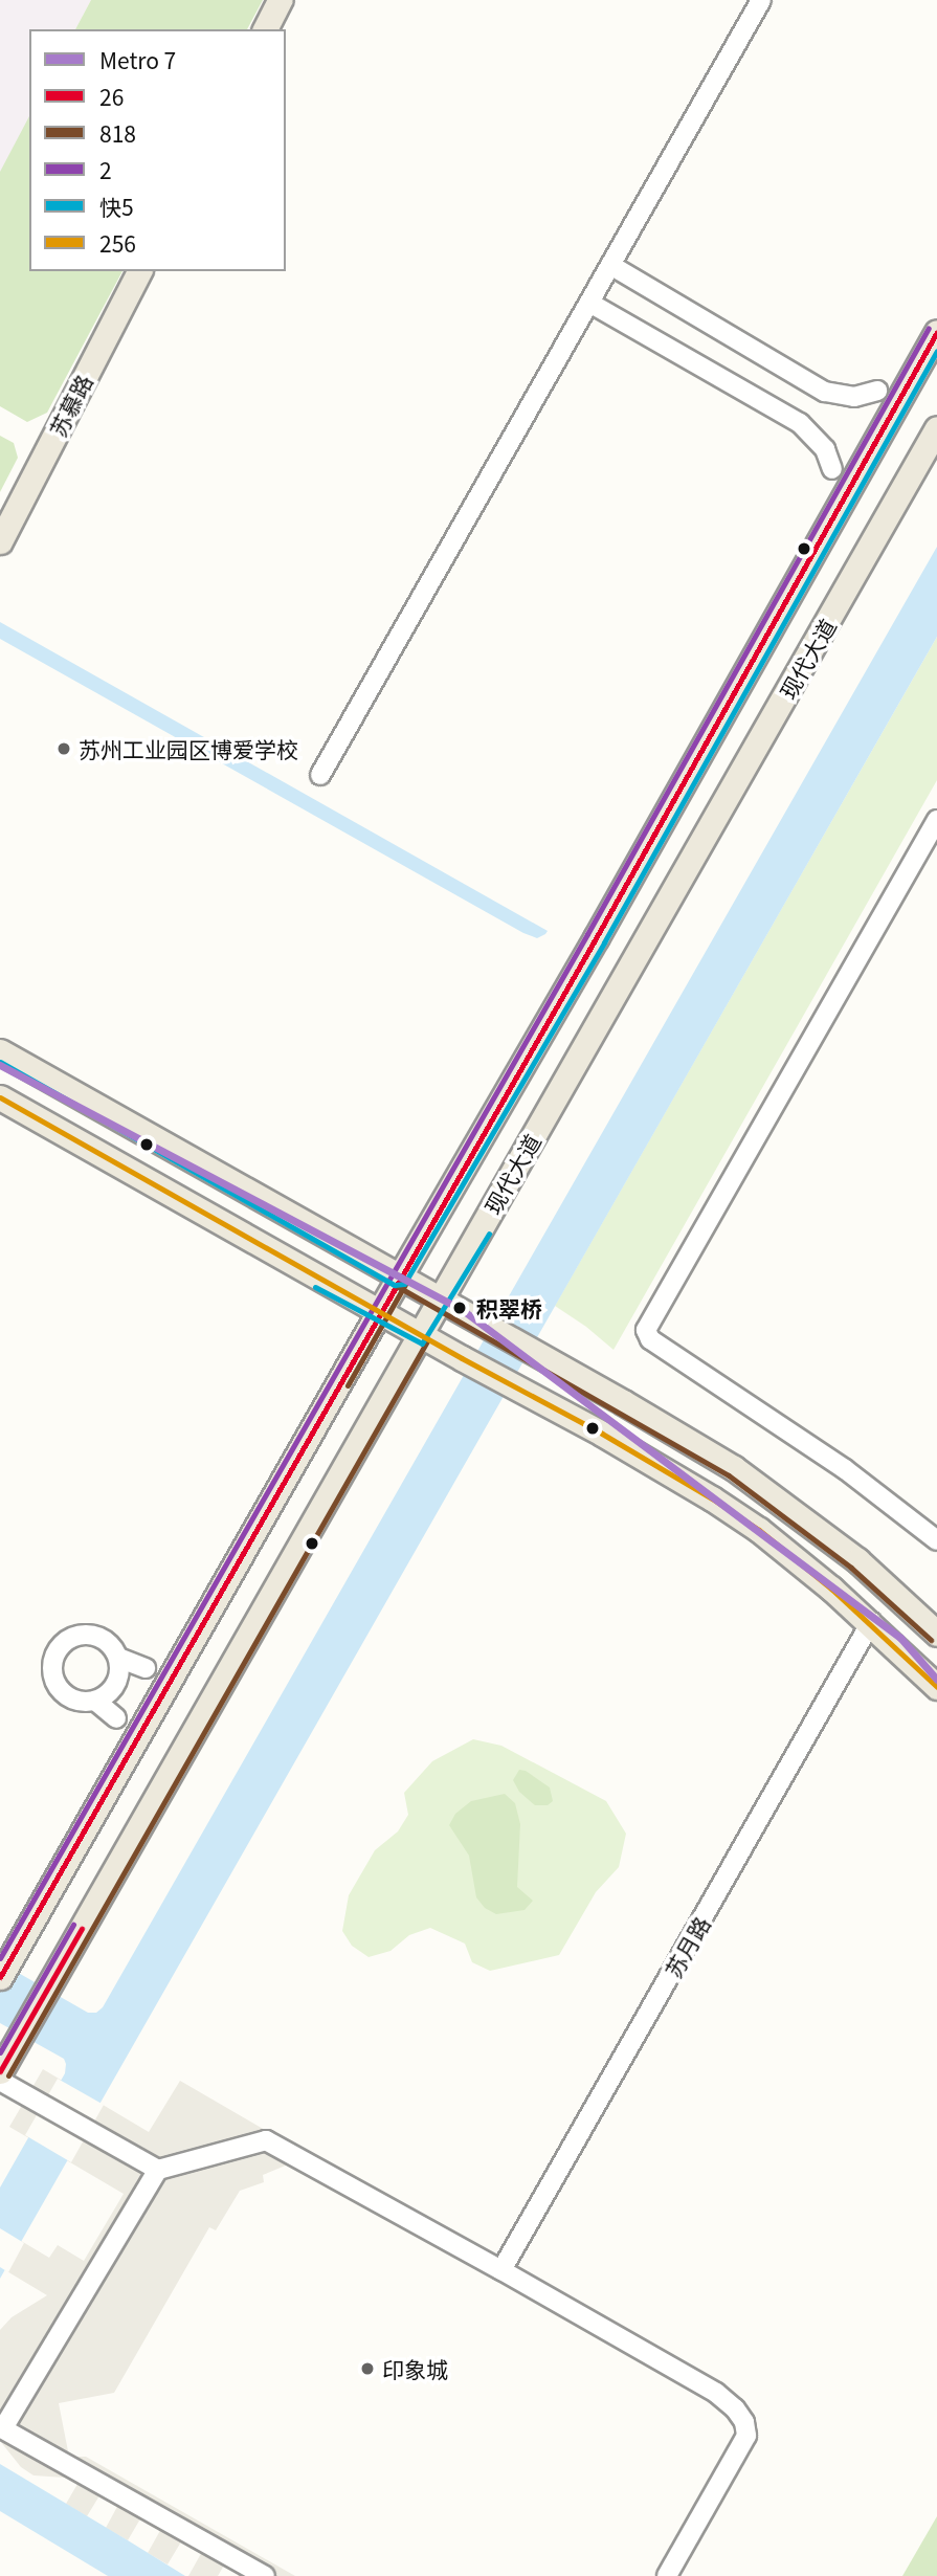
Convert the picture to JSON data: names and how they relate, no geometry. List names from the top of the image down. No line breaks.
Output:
{"streets":{"main road":["苏慕路","现代大道"],"street":["苏月路"]},"places":["苏州工业园区博爱学校","积翠桥","印象城"],"lines":["transit line 2","transit line 26","transit line 快5","metro line 7","transit line 256","transit line 818"],"legend":["Metro 7","26","818","2","快5","256"]}
